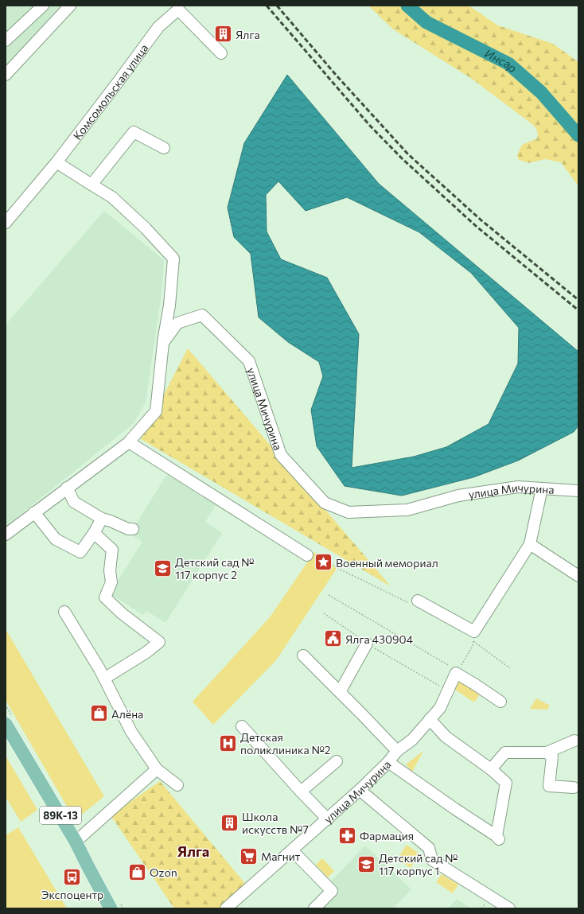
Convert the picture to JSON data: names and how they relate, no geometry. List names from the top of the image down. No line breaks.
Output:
{"streets":{"main road":["89К-13"],"street":["Комсомольская улица","улица Мичурина"]},"districts":["Ялга"],"water":["Инсар"],"places":{"building":["Ялга","Школа искусств №7"],"place":["Военный мемориал"],"school or university":["Детский сад № 117 корпус 2","Детский сад № 117 корпус 1"],"public building":["Ялга 430904"],"shop":["Алёна","Ozon"],"hospital":["Детская поликлиника №2"],"pharmacy":["Фармация"],"supermarket":["Магнит"],"bus stop":["Экспоцентр"]}}
